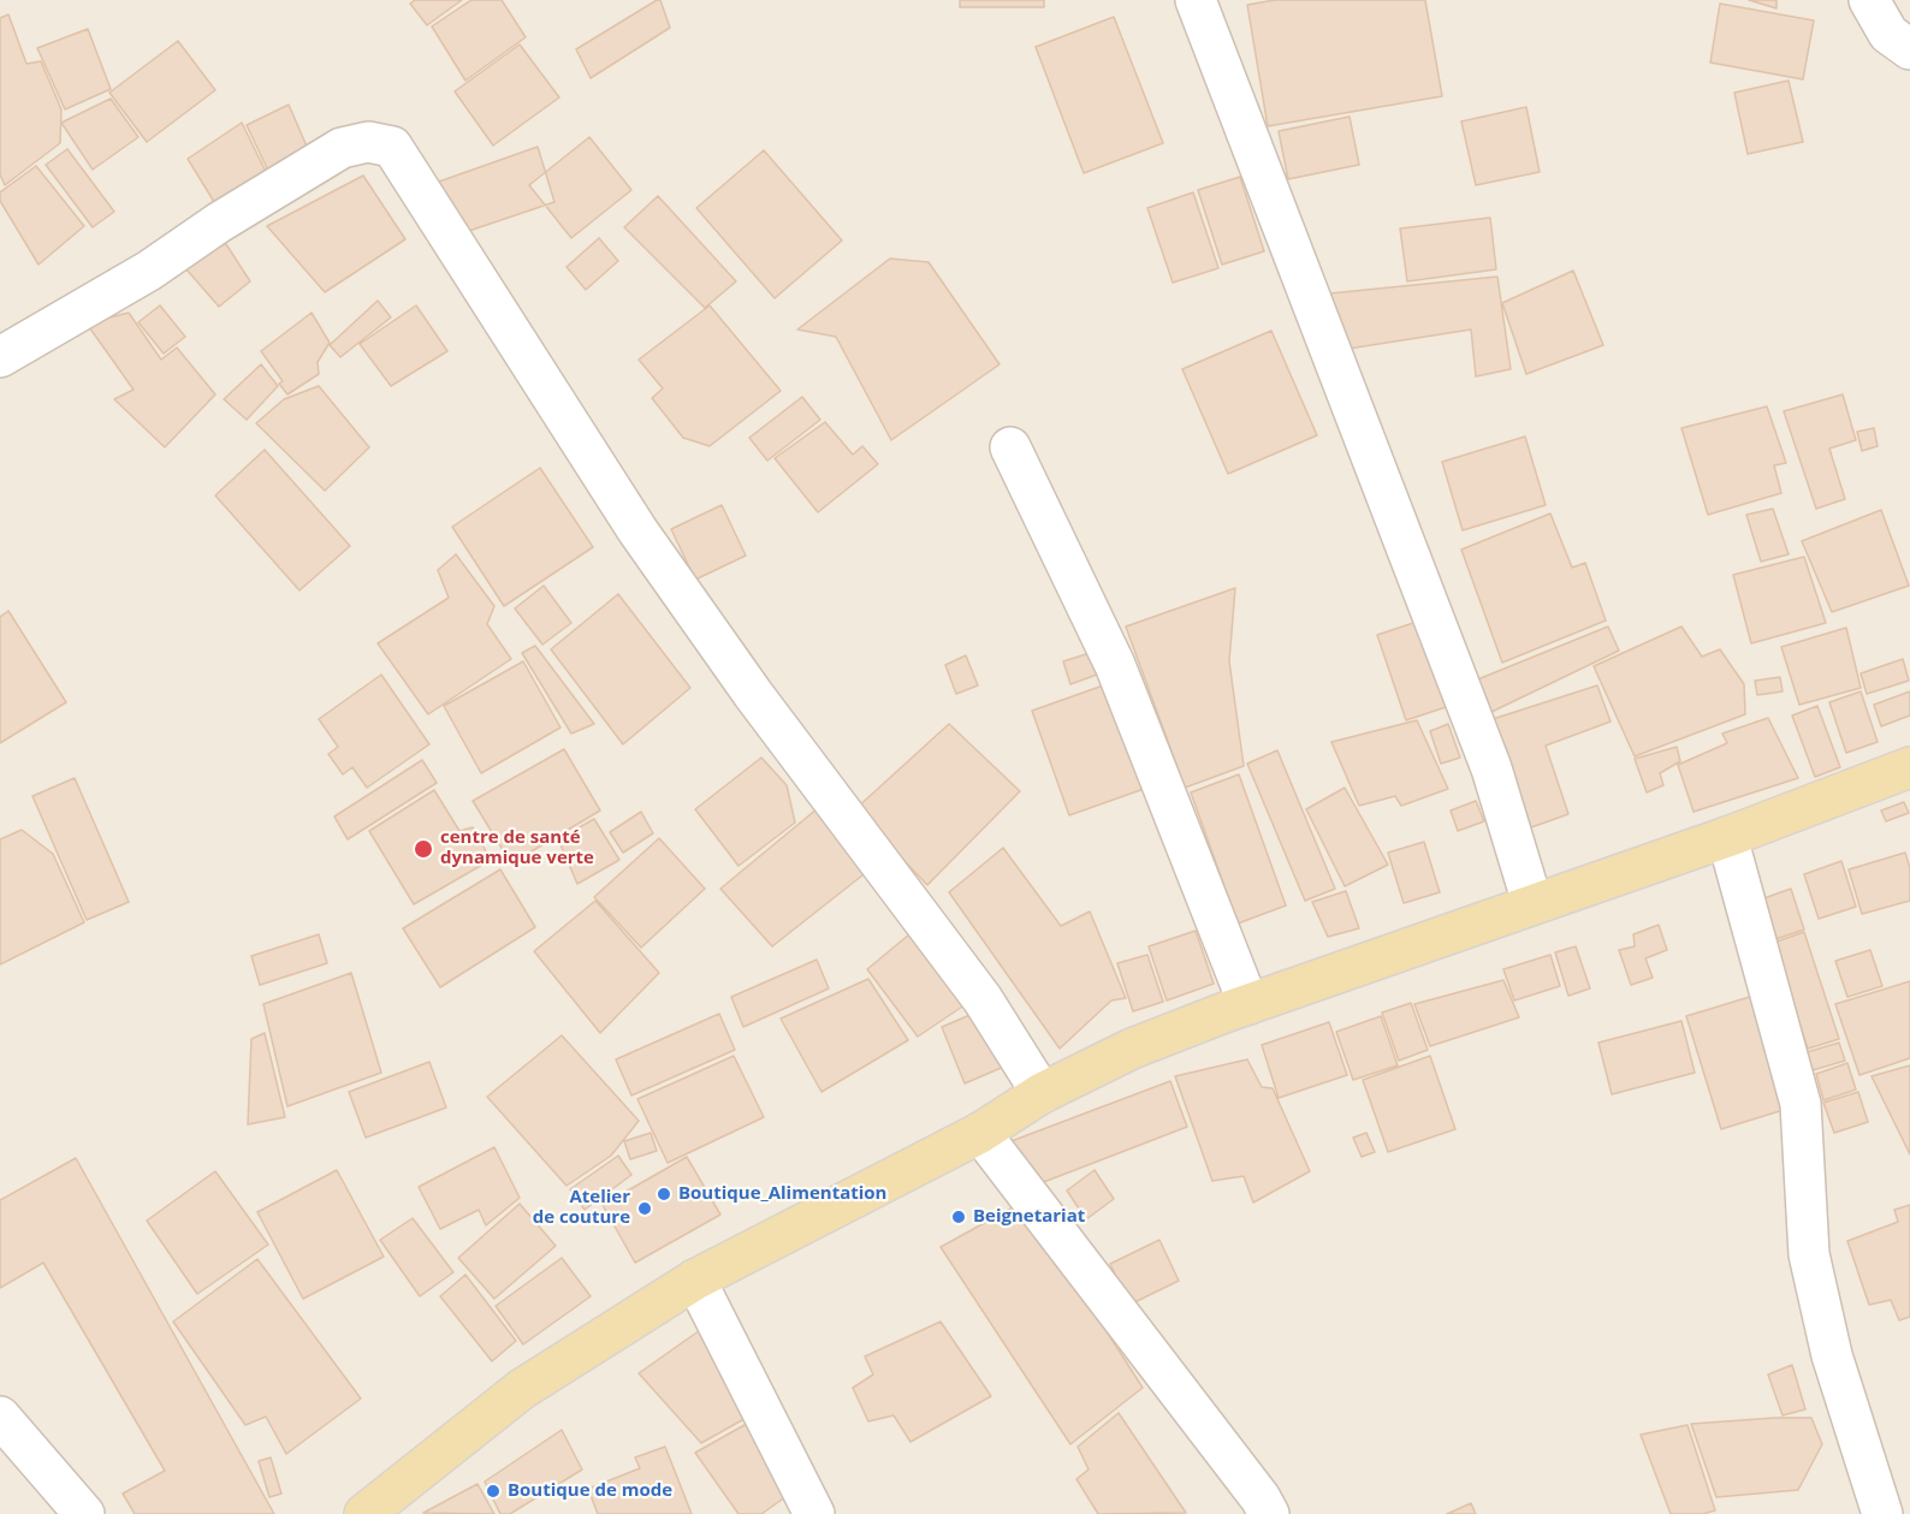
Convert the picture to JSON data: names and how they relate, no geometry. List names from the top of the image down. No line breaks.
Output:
{"places":["centre de santé dynamique verte","Boutique_Alimentation","Atelier de couture","Beignetariat","Boutique de mode"]}
